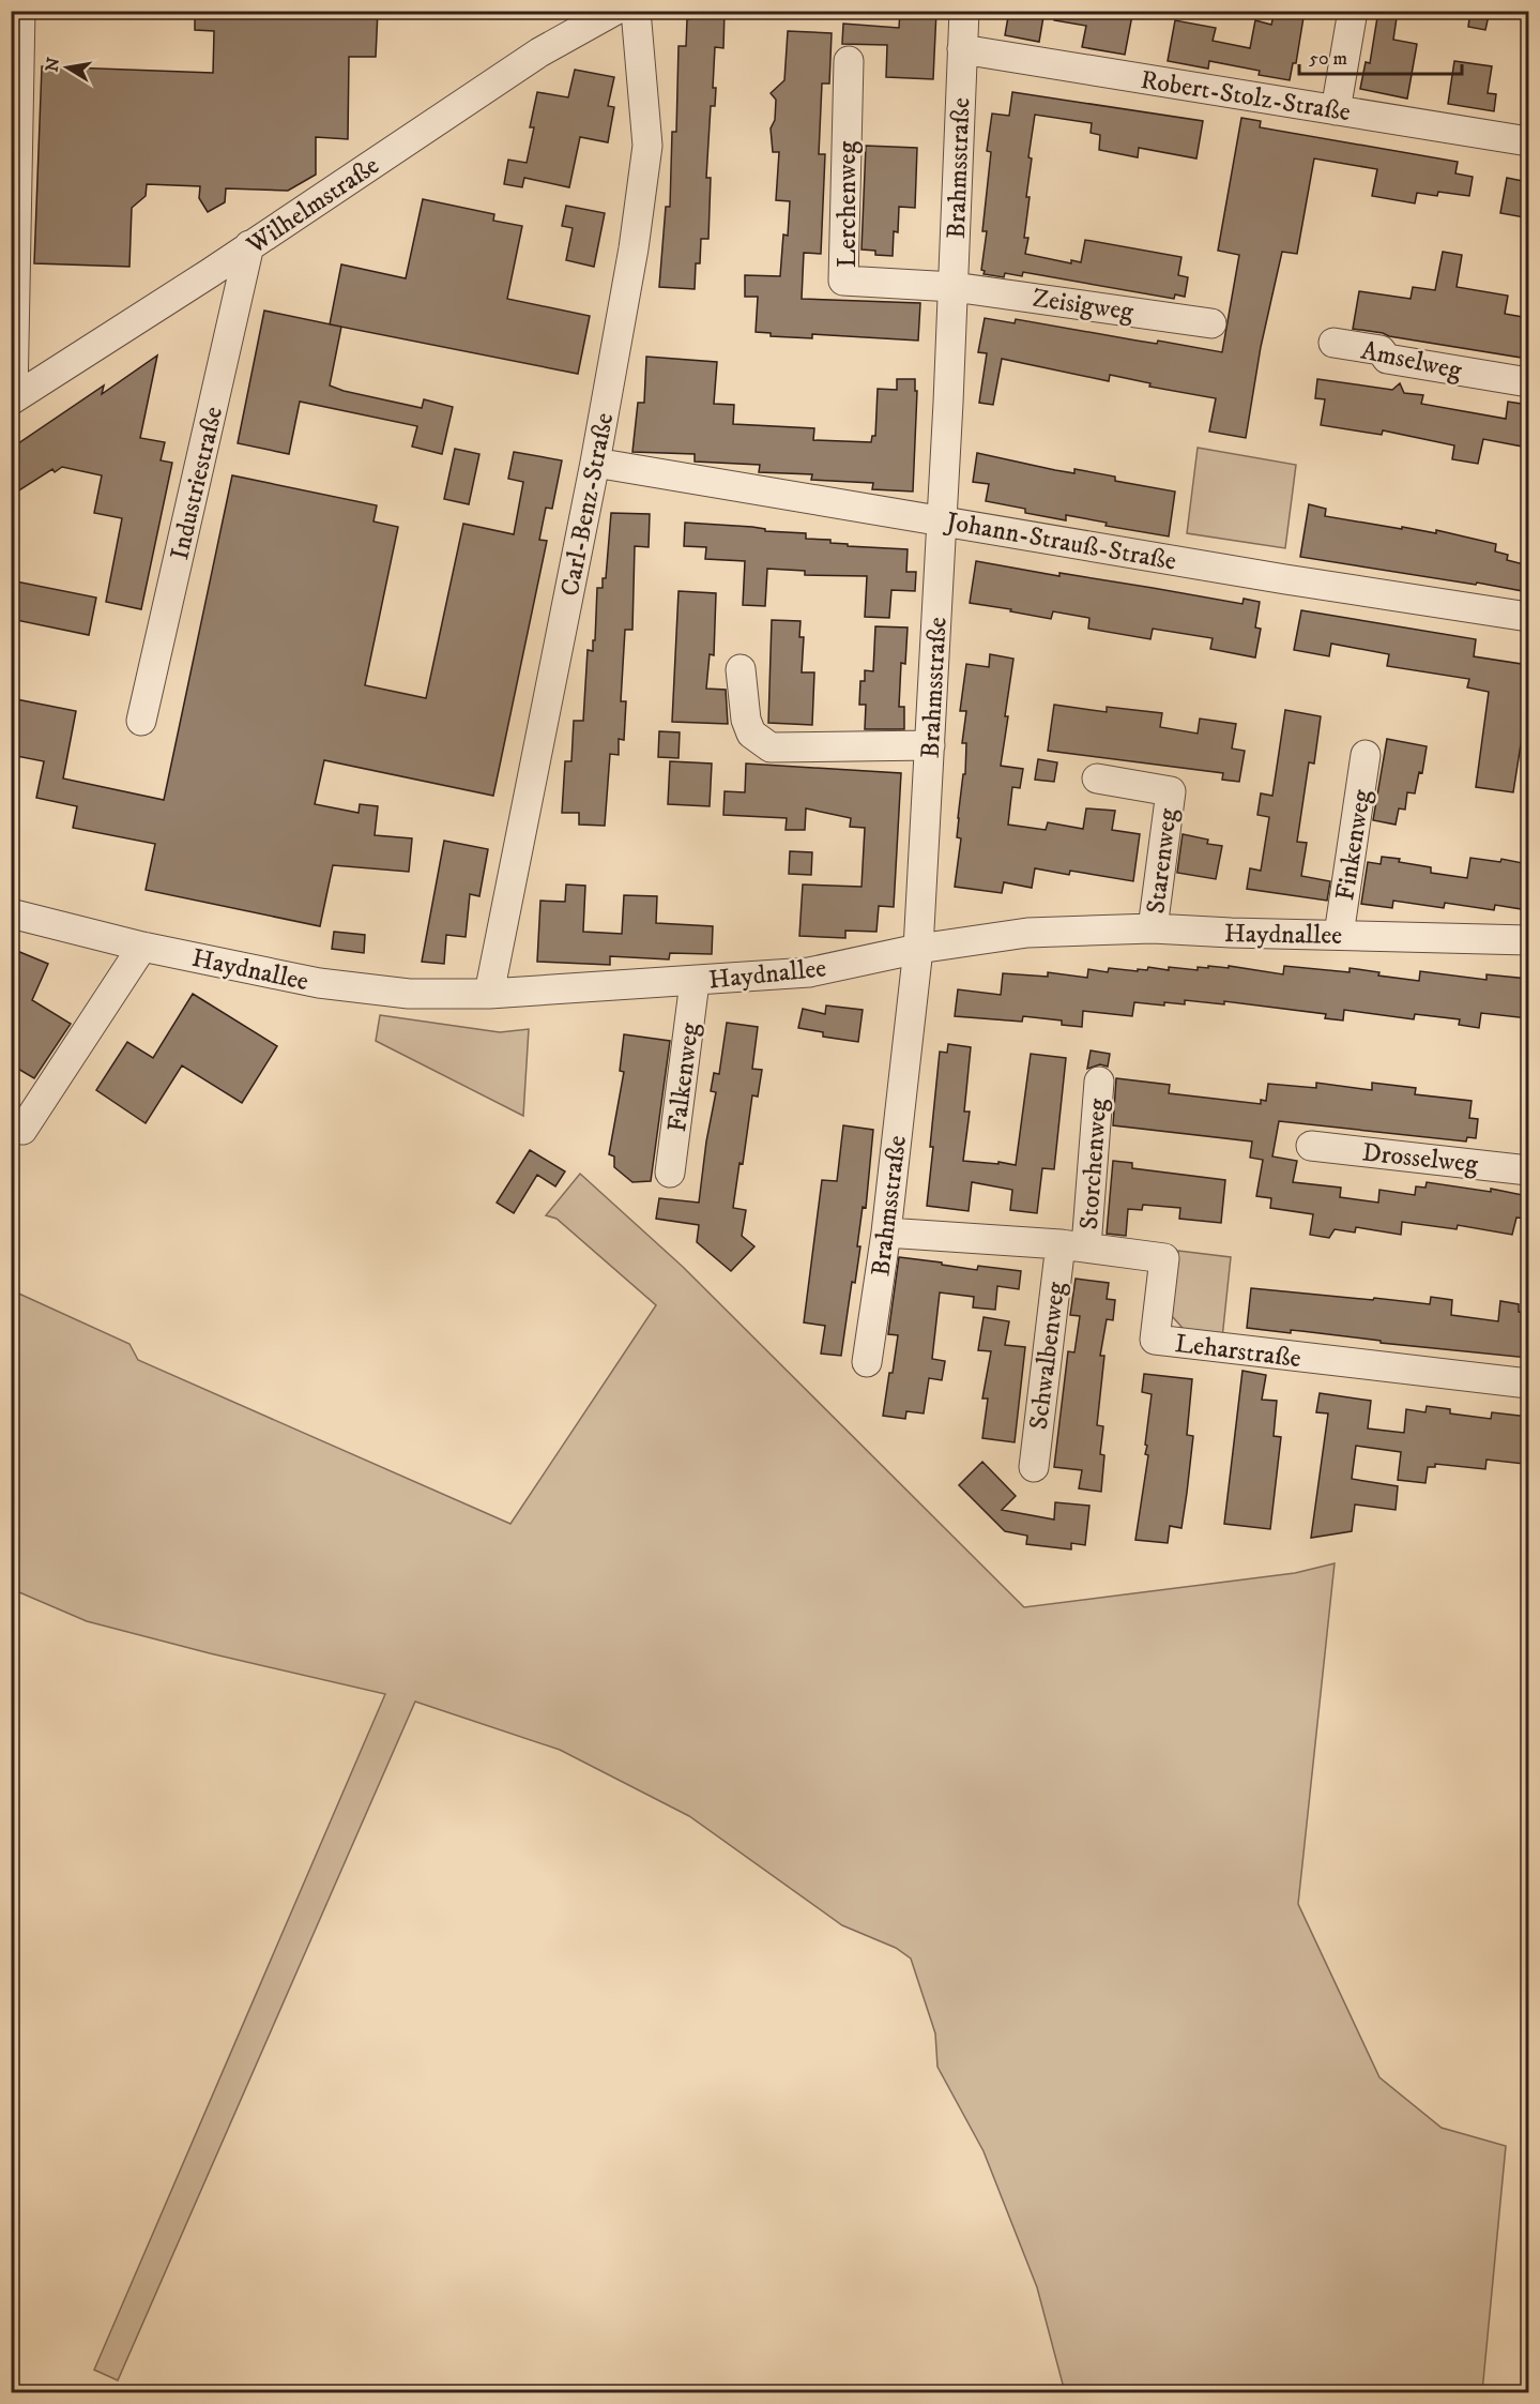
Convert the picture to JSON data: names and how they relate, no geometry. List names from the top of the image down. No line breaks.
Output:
{"streets":{"street":["Robert-Stolz-Straße","Brahmsstraße","Wilhelmstraße","Lerchenweg","Zeisigweg","Amselweg","Industriestraße","Carl-Benz-Straße","Johann-Strauß-Straße","Finkenweg","Starenweg","Haydnallee","Falkenweg","Drosselweg","Storchenweg","Leharstraße","Schwalbenweg"]},"crossings":[["Robert-Stolz-Straße","Brahmsstraße"],["Brahmsstraße","Lerchenweg"],["Brahmsstraße","Zeisigweg"],["Brahmsstraße","Johann-Strauß-Straße"],["Brahmsstraße","Haydnallee"],["Brahmsstraße","Leharstraße"],["Wilhelmstraße","Industriestraße"],["Lerchenweg","Zeisigweg"],["Carl-Benz-Straße","Johann-Strauß-Straße"],["Carl-Benz-Straße","Haydnallee"],["Finkenweg","Haydnallee"],["Starenweg","Haydnallee"],["Haydnallee","Falkenweg"],["Storchenweg","Leharstraße"],["Storchenweg","Schwalbenweg"],["Leharstraße","Schwalbenweg"]],"scale_bar":"50 m","north":"left"}
